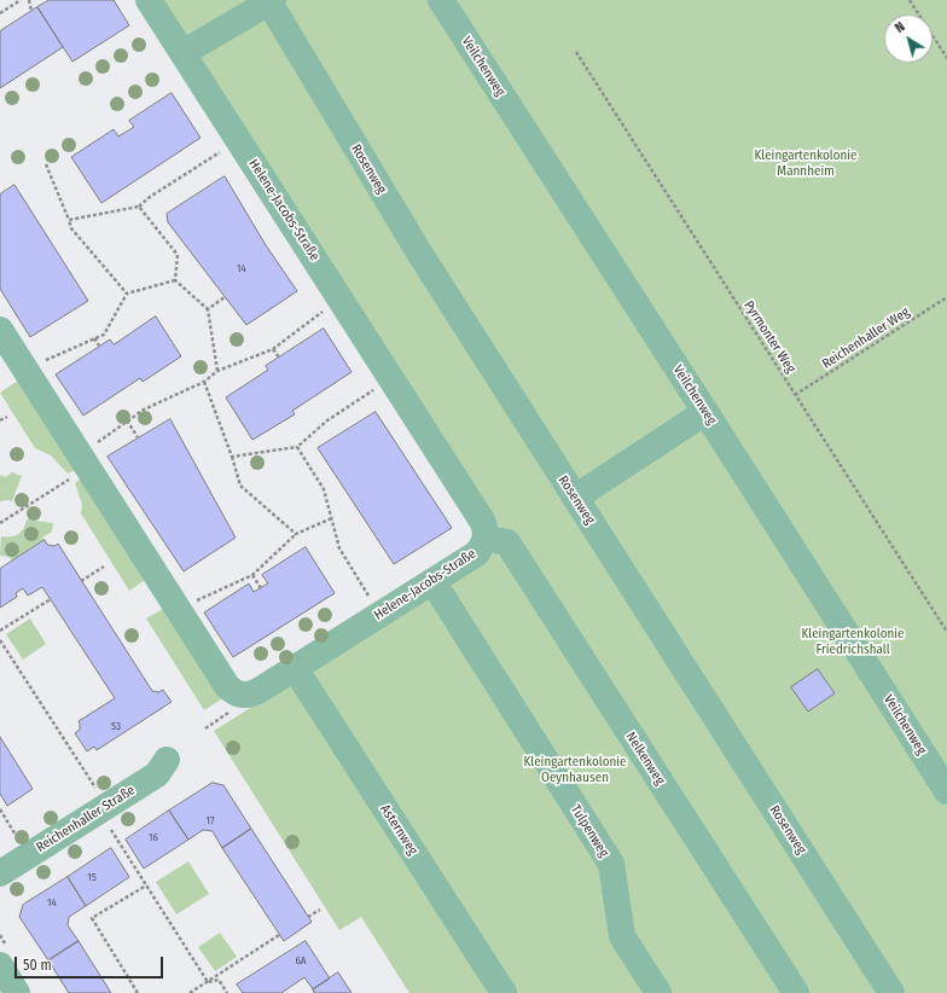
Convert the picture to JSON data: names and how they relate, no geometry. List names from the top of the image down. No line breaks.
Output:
{"streets":{"street":["Veilchenweg","Rosenweg","Helene-Jacobs-Straße","Nelkenweg","Reichenhaller Straße","Asternweg","Tulpenweg"],"path":["Pyrmonter Weg","Reichenhaller Weg"]},"crossings":[["Helene-Jacobs-Straße","Nelkenweg"],["Helene-Jacobs-Straße","Asternweg"],["Helene-Jacobs-Straße","Tulpenweg"],["Pyrmonter Weg","Reichenhaller Weg"]],"parks":["Kleingartenkolonie Mannheim","Kleingartenkolonie Friedrichshall","Kleingartenkolonie Oeynhausen"],"house_numbers":["14","53","17","16","15","14","6A"],"scale_bar":"50 m","north":"top left"}
